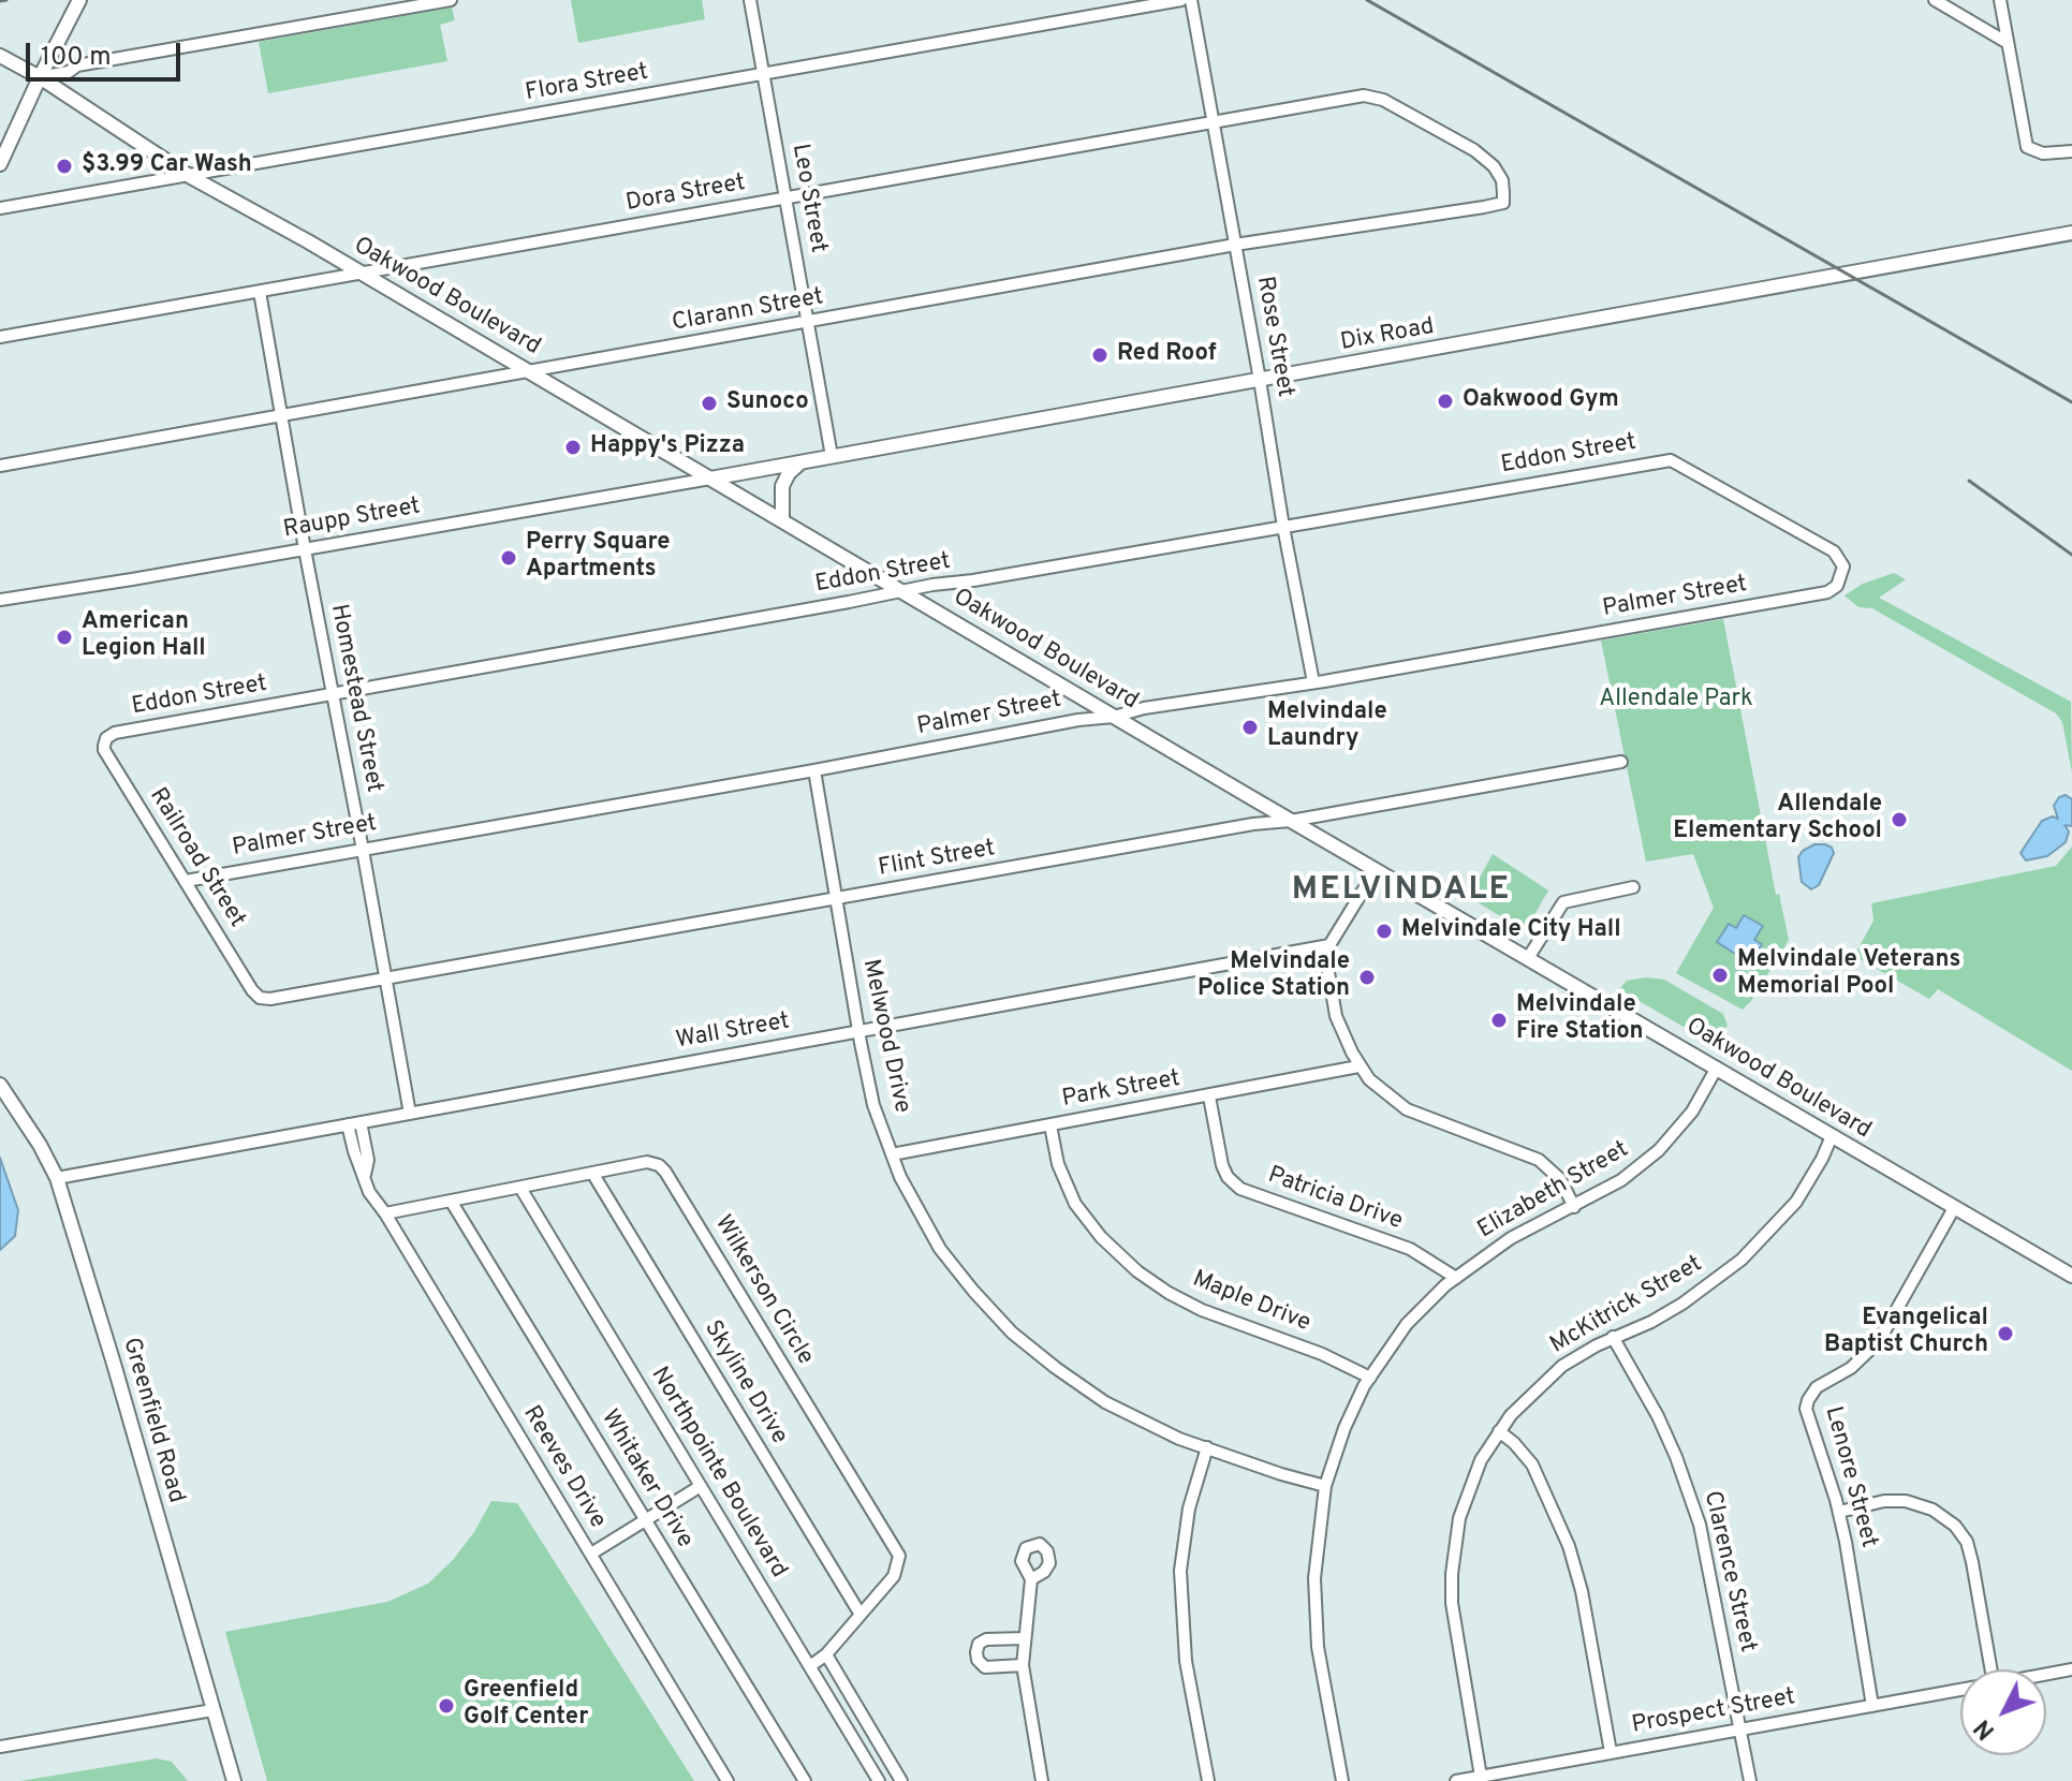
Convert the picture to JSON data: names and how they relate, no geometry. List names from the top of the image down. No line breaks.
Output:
{"streets":{"main road":["Oakwood Boulevard","Dix Road","Greenfield Road"],"street":["Flora Street","Dora Street","Leo Street","Clarann Street","Rose Street","Eddon Street","Raupp Street","Palmer Street","Homestead Street","Railroad Street","Flint Street","Wall Street","Melwood Drive","Park Street","Elizabeth Street","Patricia Drive","Wilkerson Circle","Maple Drive","McKitrick Street","Skyline Drive","Reeves Drive","Northpointe Boulevard","Lenore Street","Whitaker Drive","Clarence Street","Prospect Street"]},"crossings":[["Flora Street","Leo Street"],["Flora Street","Oakwood Boulevard"],["Dora Street","Leo Street"],["Dora Street","Oakwood Boulevard"],["Dora Street","Clarann Street"],["Dora Street","Rose Street"],["Dora Street","Homestead Street"],["Leo Street","Clarann Street"],["Leo Street","Dix Road"],["Oakwood Boulevard","Clarann Street"],["Oakwood Boulevard","Dix Road"],["Oakwood Boulevard","Eddon Street"],["Oakwood Boulevard","Raupp Street"],["Oakwood Boulevard","Palmer Street"],["Oakwood Boulevard","Flint Street"],["Oakwood Boulevard","Elizabeth Street"],["Oakwood Boulevard","McKitrick Street"],["Oakwood Boulevard","Lenore Street"],["Clarann Street","Rose Street"],["Clarann Street","Homestead Street"],["Dix Road","Rose Street"],["Dix Road","Raupp Street"],["Rose Street","Eddon Street"],["Rose Street","Palmer Street"],["Eddon Street","Palmer Street"],["Eddon Street","Homestead Street"],["Eddon Street","Railroad Street"],["Raupp Street","Homestead Street"],["Palmer Street","Homestead Street"],["Palmer Street","Railroad Street"],["Palmer Street","Melwood Drive"],["Homestead Street","Flint Street"],["Homestead Street","Wall Street"],["Railroad Street","Flint Street"],["Flint Street","Melwood Drive"],["Wall Street","Melwood Drive"],["Wall Street","Greenfield Road"],["Wall Street","Reeves Drive"],["Melwood Drive","Park Street"],["Melwood Drive","Elizabeth Street"],["Park Street","Patricia Drive"],["Park Street","Maple Drive"],["Elizabeth Street","Patricia Drive"],["Elizabeth Street","Maple Drive"],["Wilkerson Circle","Skyline Drive"],["Wilkerson Circle","Reeves Drive"],["Wilkerson Circle","Northpointe Boulevard"],["Wilkerson Circle","Whitaker Drive"],["McKitrick Street","Clarence Street"],["McKitrick Street","Prospect Street"],["Lenore Street","Prospect Street"],["Clarence Street","Prospect Street"]],"districts":["MELVINDALE"],"parks":["Allendale Park"],"places":["$3.99 Car Wash","Red Roof","Oakwood Gym","Sunoco","Happy's Pizza","Perry Square Apartments","American Legion Hall","Melvindale Laundry","Allendale Elementary School","Melvindale City Hall","Melvindale Veterans Memorial Pool","Melvindale Police Station","Melvindale Fire Station","Evangelical Baptist Church","Greenfield Golf Center"],"scale_bar":"100 m","north":"bottom left"}
